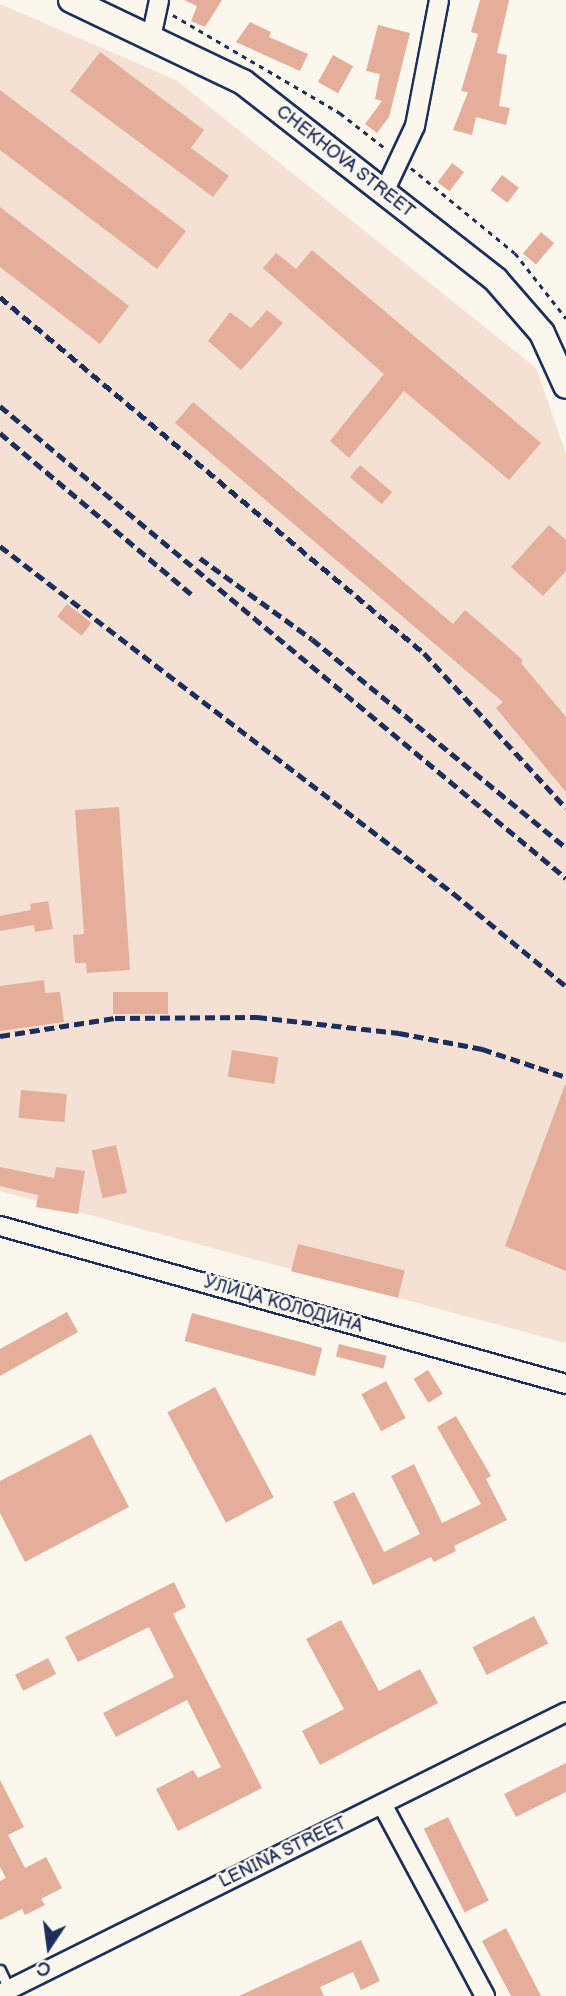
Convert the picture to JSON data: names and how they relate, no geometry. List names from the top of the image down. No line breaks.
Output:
{"streets":{"main road":["CHEKHOVA STREET"],"street":["УЛИЦА КОЛОДИНА","LENINA STREET"]},"north":"bottom"}
